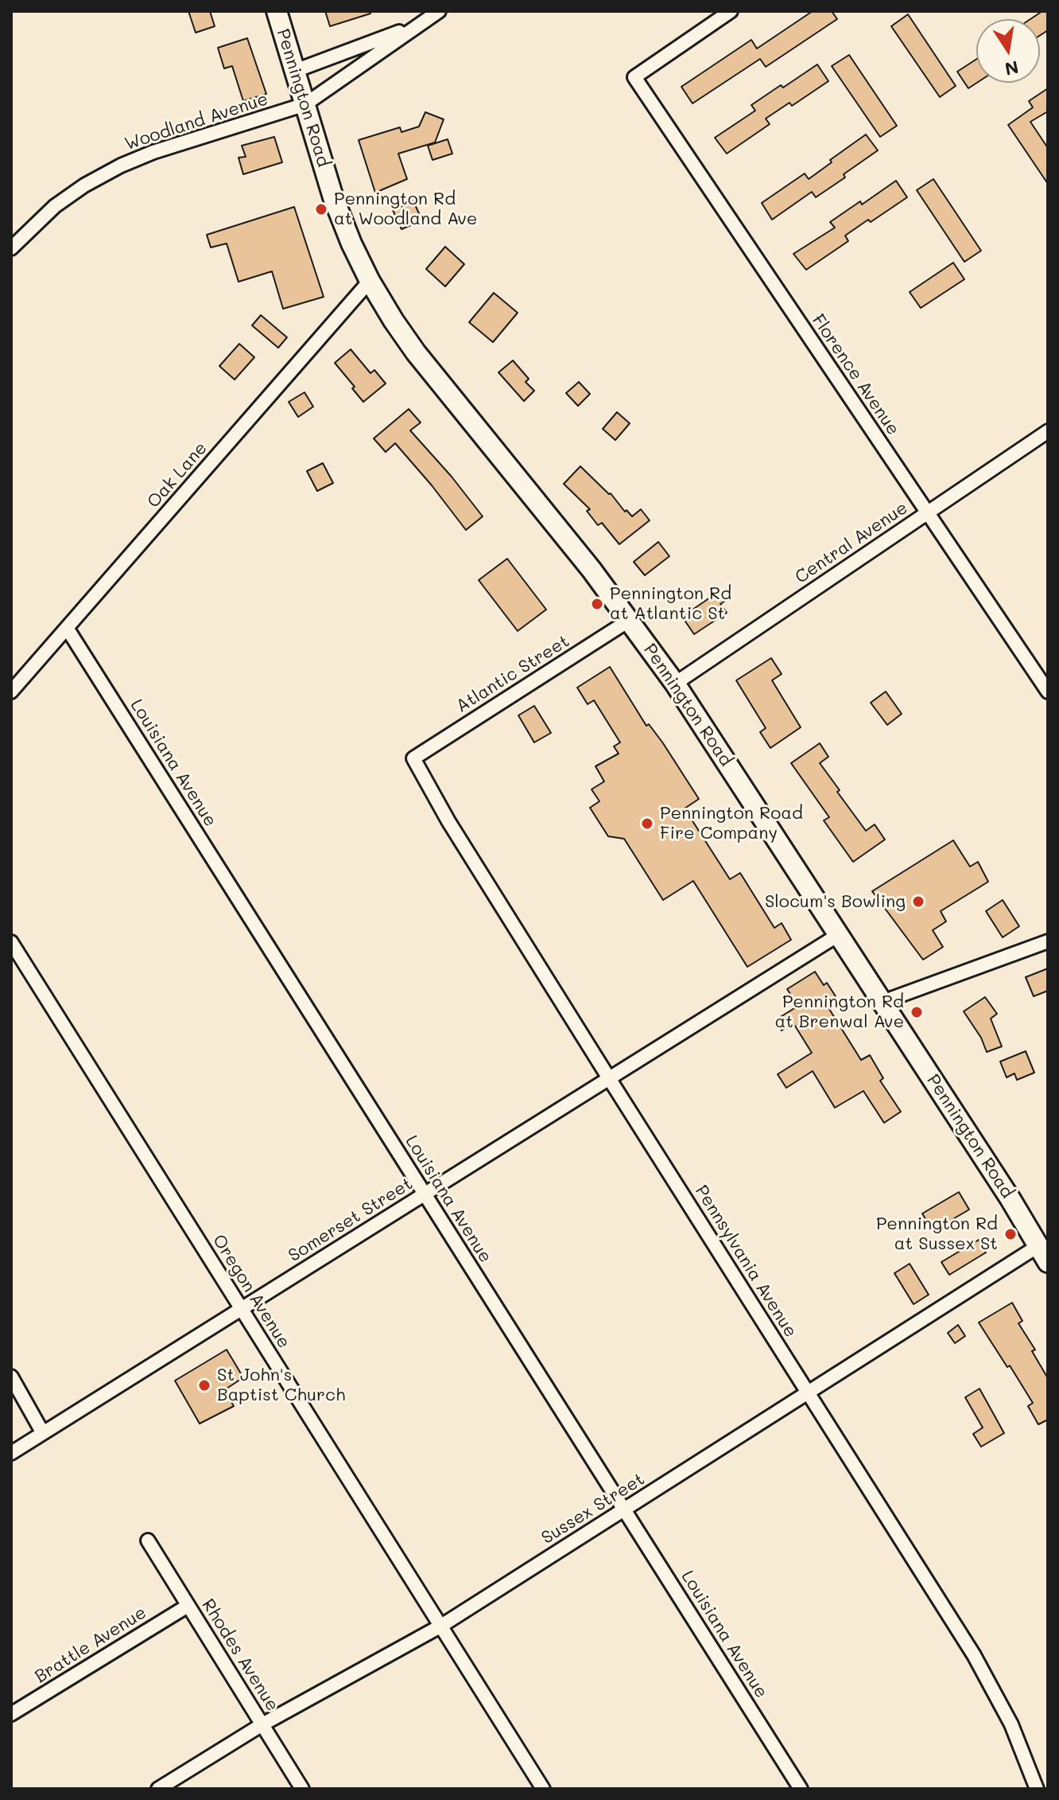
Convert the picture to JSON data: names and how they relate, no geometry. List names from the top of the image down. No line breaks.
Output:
{"streets":{"main road":["Pennington Road"],"street":["Woodland Avenue","Florence Avenue","Oak Lane","Central Avenue","Atlantic Street","Louisiana Avenue","Somerset Street","Pennsylvania Avenue","Oregon Avenue","Sussex Street","Brattle Avenue","Rhodes Avenue"]},"crossings":[["Pennington Road","Woodland Avenue"],["Pennington Road","Oak Lane"],["Pennington Road","Central Avenue"],["Pennington Road","Atlantic Street"],["Pennington Road","Somerset Street"],["Pennington Road","Sussex Street"],["Florence Avenue","Central Avenue"],["Oak Lane","Louisiana Avenue"],["Atlantic Street","Pennsylvania Avenue"],["Louisiana Avenue","Somerset Street"],["Louisiana Avenue","Sussex Street"],["Somerset Street","Pennsylvania Avenue"],["Somerset Street","Oregon Avenue"],["Pennsylvania Avenue","Sussex Street"],["Oregon Avenue","Sussex Street"],["Sussex Street","Rhodes Avenue"],["Brattle Avenue","Rhodes Avenue"]],"places":["Pennington Rd at Woodland Ave","Pennington Rd at Atlantic St","Pennington Road Fire Company","Slocum's Bowling","Pennington Rd at Brenwal Ave","Pennington Rd at Sussex St","St John's Baptist Church"],"north":"bottom"}
